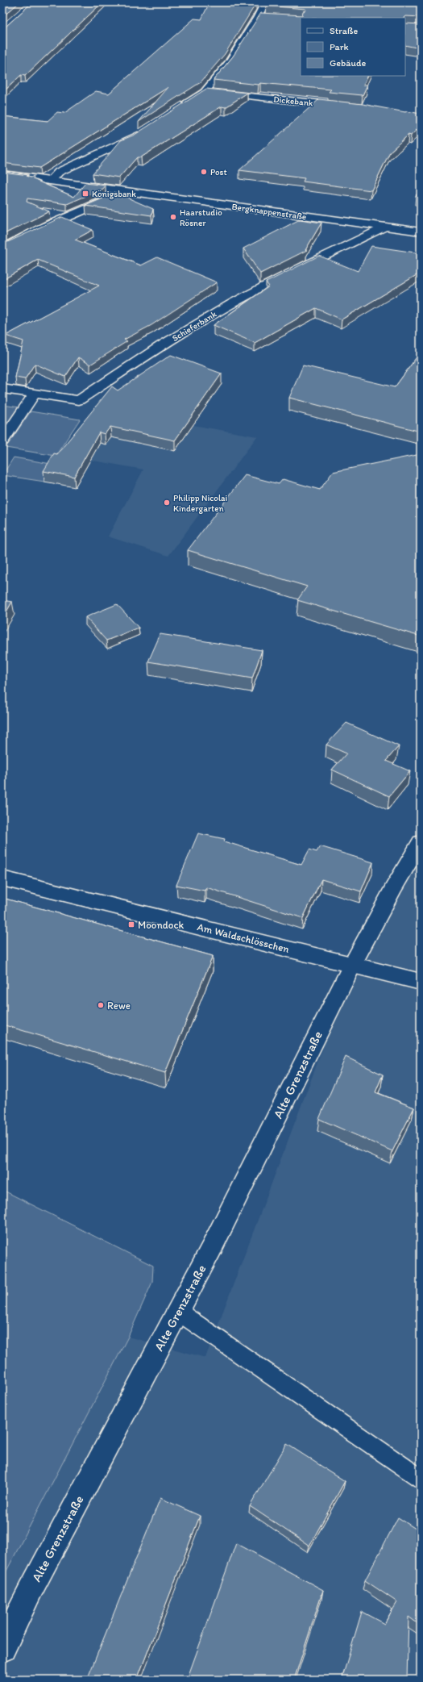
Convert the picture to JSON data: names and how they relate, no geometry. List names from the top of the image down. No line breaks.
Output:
{"streets":{"street":["Dickebank","Bergknappenstraße","Schieferbank","Am Waldschlösschen","Alte Grenzstraße"]},"crossings":[["Bergknappenstraße","Schieferbank"],["Am Waldschlösschen","Alte Grenzstraße"]],"places":{"other":["Post","Haarstudio Rösner","Philipp Nicolai Kindergarten","Rewe"],"transit":["Königsbank","Moondock"]},"legend":["Straße","Park","Gebäude"]}
